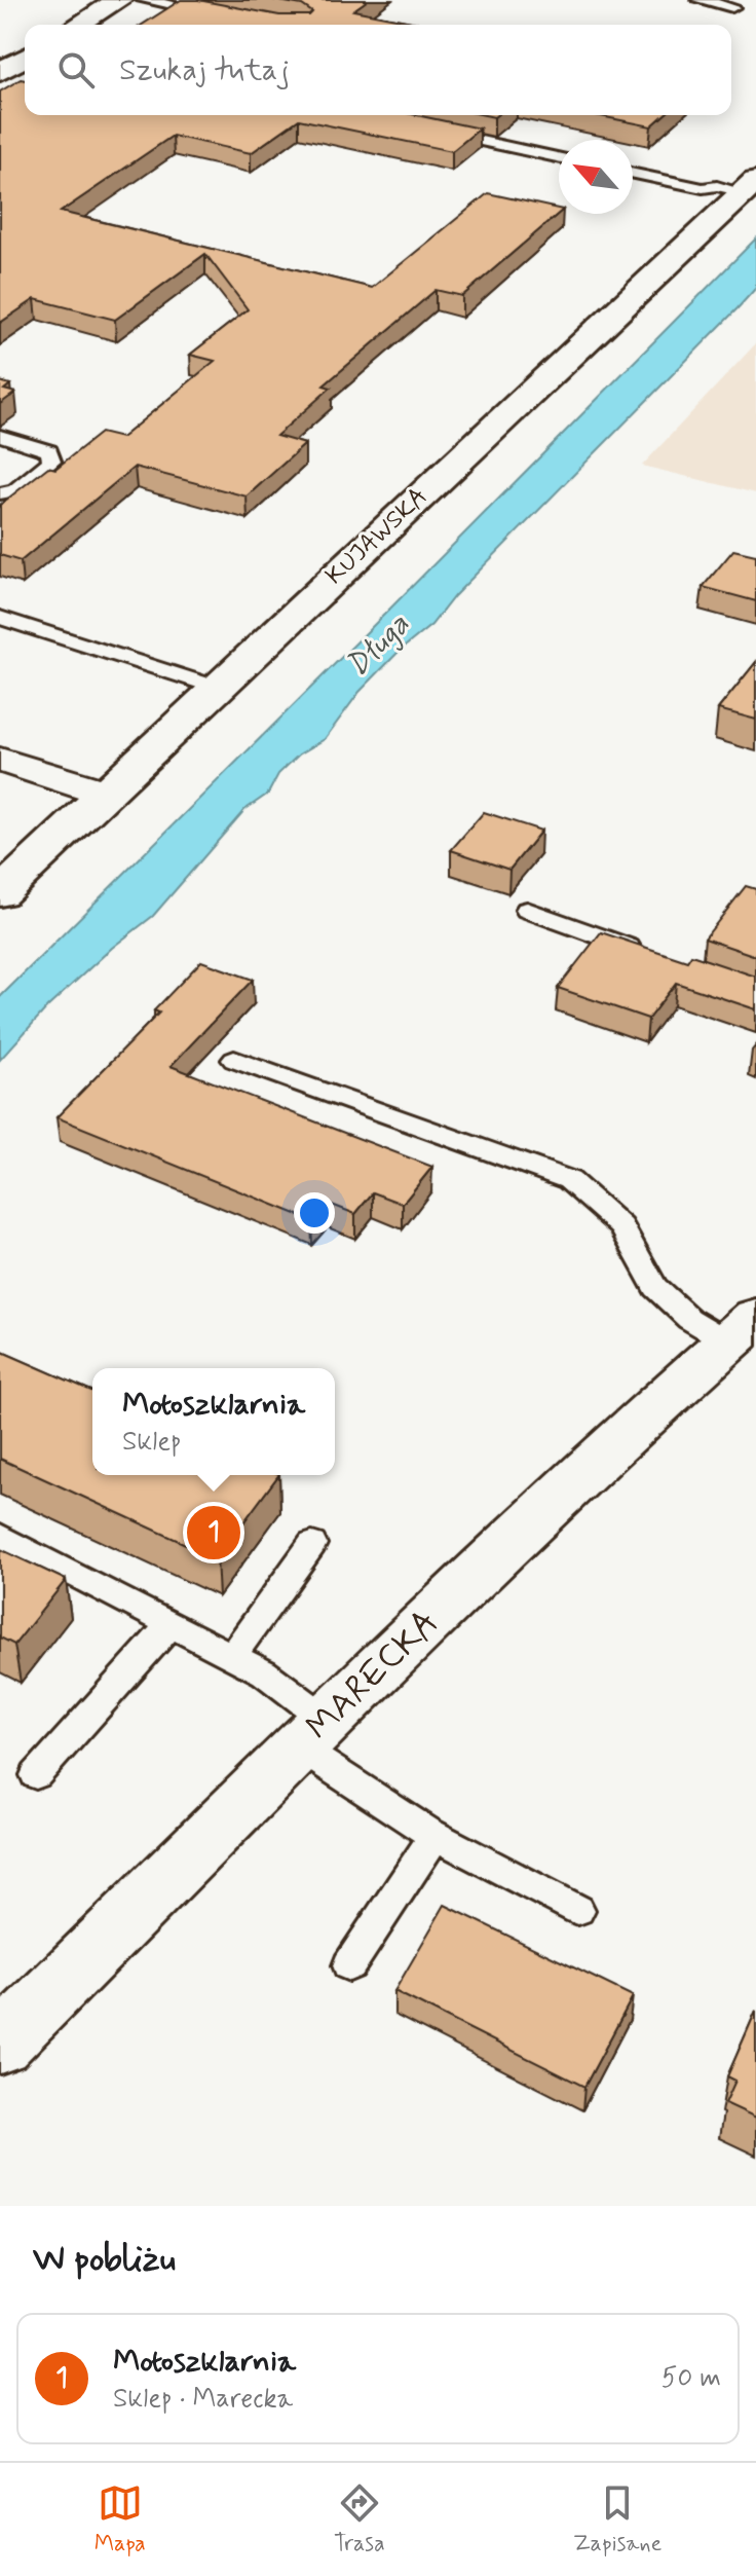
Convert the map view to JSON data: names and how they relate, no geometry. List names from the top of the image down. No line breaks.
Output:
{"streets":{"street":["KUJAWSKA","MARECKA"]},"water":["Długa"],"north":"top left","page":{"search":"Szukaj tutaj","popup":["Motoszklarnia","Sklep"],"pins":"1","heading":"W pobliżu","list":[{"mark":"1","name":"Motoszklarnia","note":"Sklep · Marecka","value":"50 m"}],"nav":["Mapa","Trasa","Zapisane"]}}
